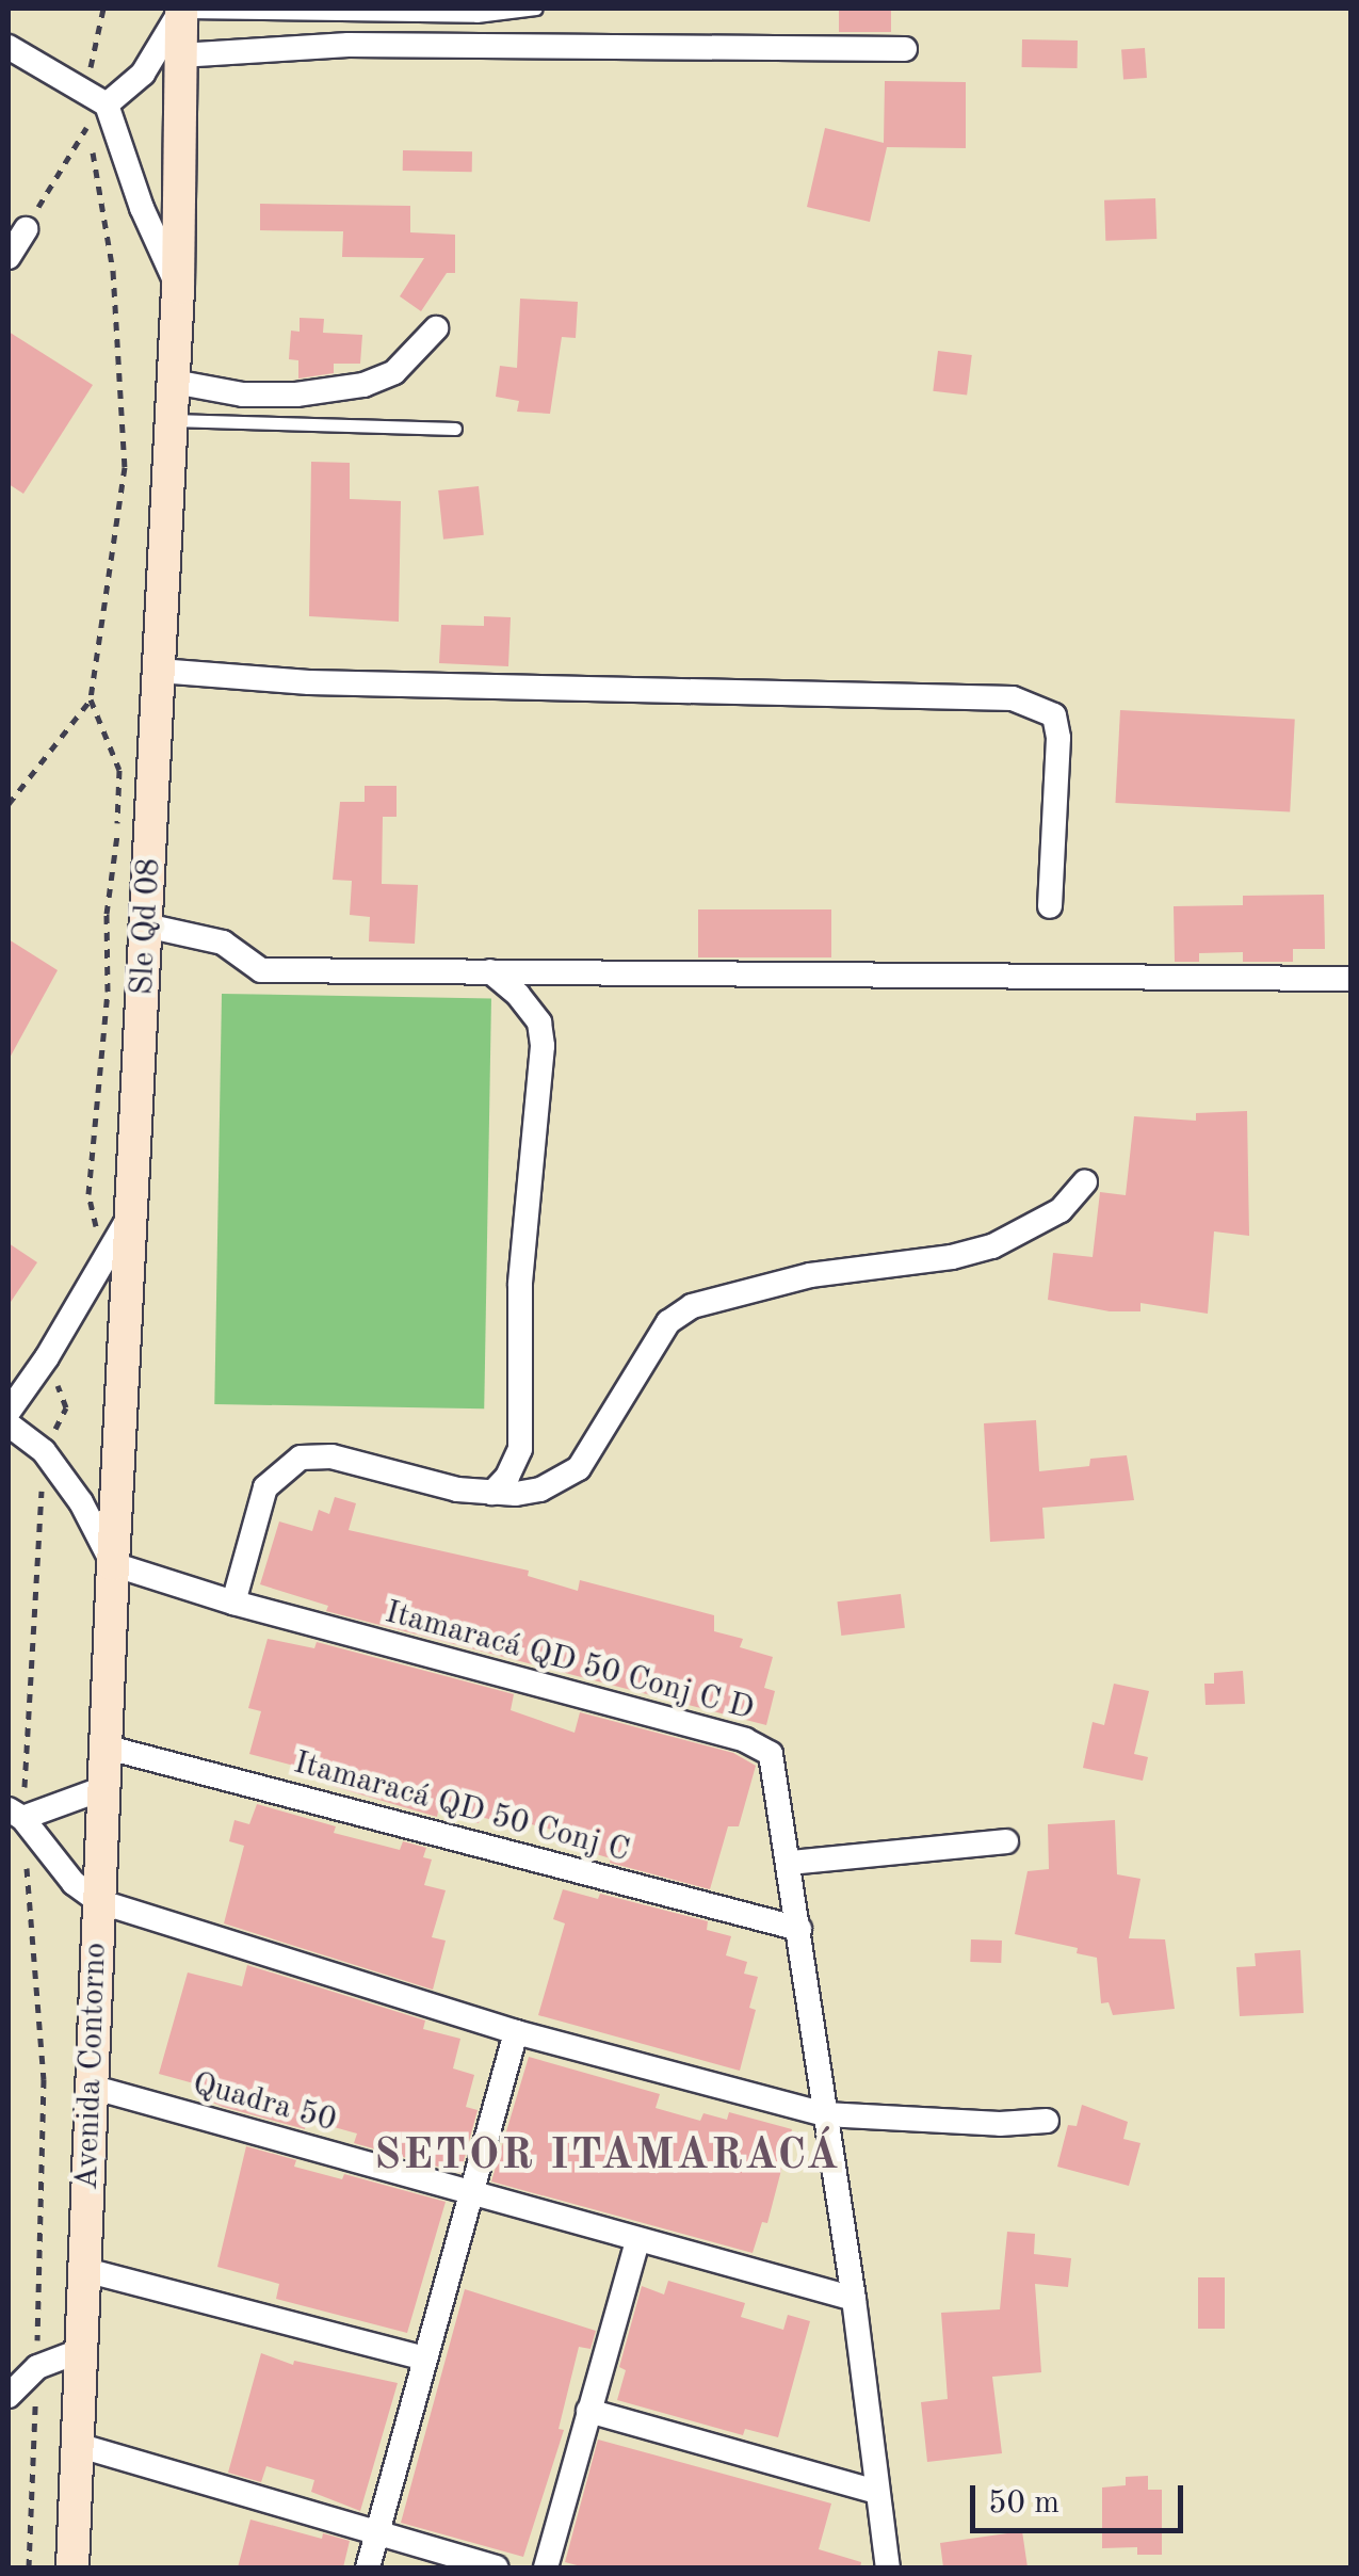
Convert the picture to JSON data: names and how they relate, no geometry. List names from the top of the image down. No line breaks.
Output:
{"streets":{"street":["Sle Qd 08","Itamaracá QD 50 Conj C D","Itamaracá QD 50 Conj C","Avenida Contorno","Quadra 50"]},"crossings":[["Sle Qd 08","Itamaracá QD 50 Conj C D"],["Sle Qd 08","Avenida Contorno"],["Itamaracá QD 50 Conj C D","Itamaracá QD 50 Conj C"],["Itamaracá QD 50 Conj C D","Avenida Contorno"],["Itamaracá QD 50 Conj C D","Quadra 50"],["Itamaracá QD 50 Conj C","Avenida Contorno"],["Avenida Contorno","Quadra 50"]],"districts":["SETOR ITAMARACÁ"],"scale_bar":"50 m"}
